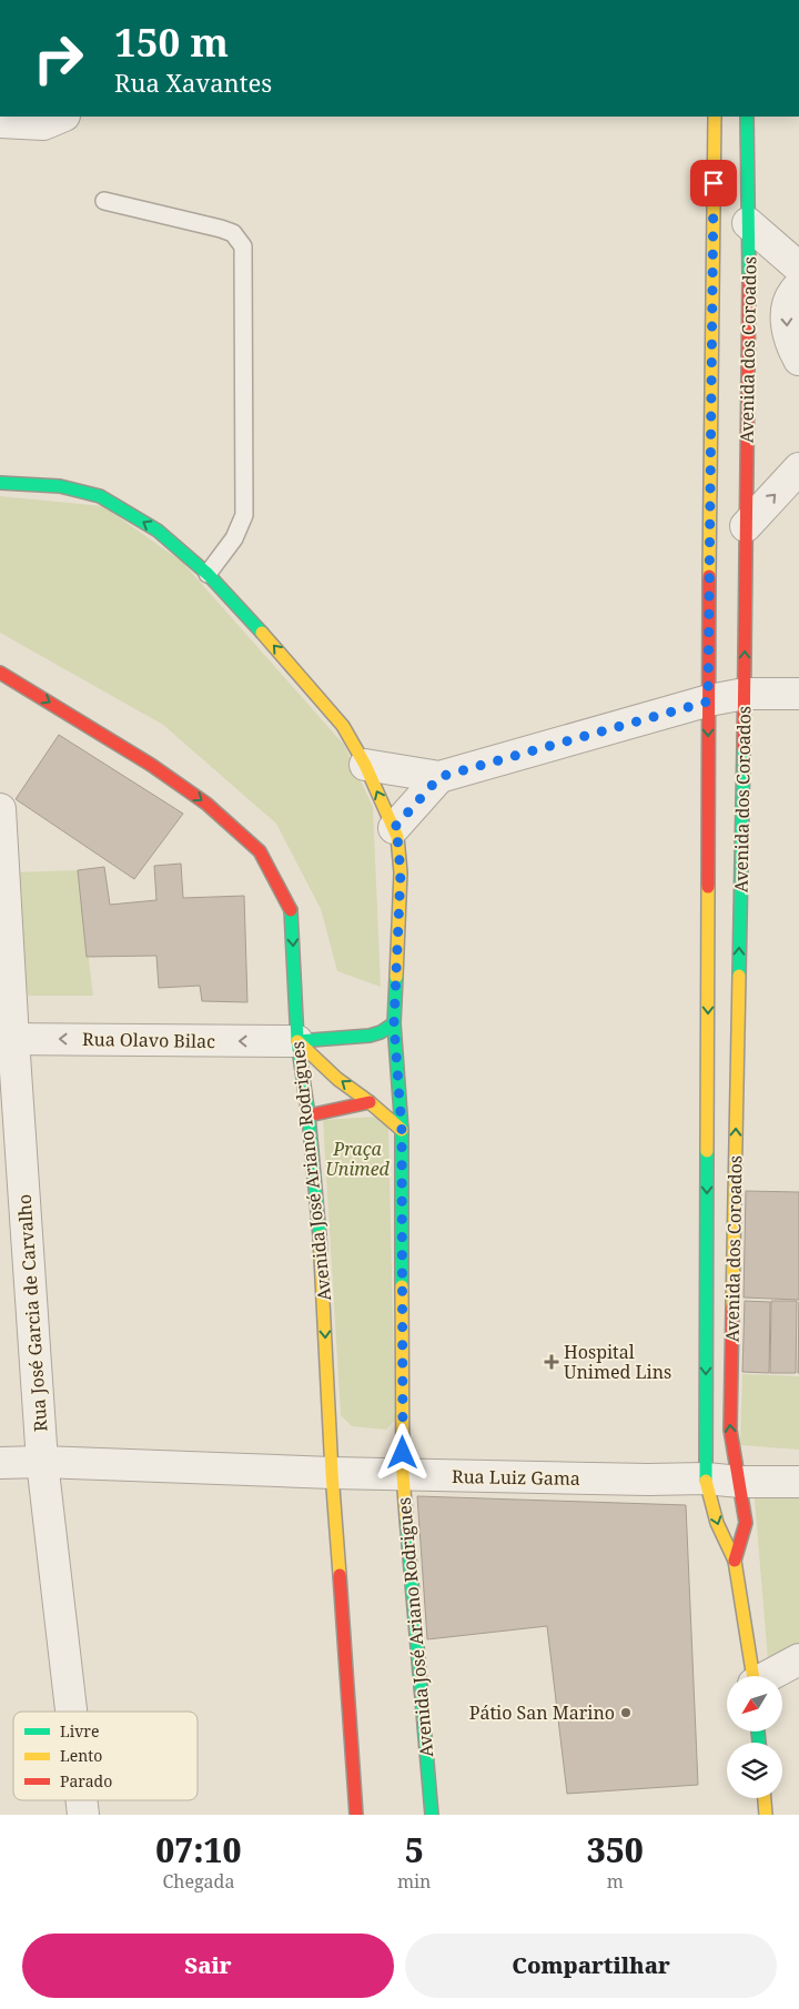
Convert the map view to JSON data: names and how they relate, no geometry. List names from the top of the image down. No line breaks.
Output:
{"streets":{"street":["Avenida dos Coroados","Rua Olavo Bilac","Avenida José Ariano Rodrigues","Rua José Garcia de Carvalho","Rua Luiz Gama"]},"crossings":[["Avenida dos Coroados","Rua Luiz Gama"],["Rua Olavo Bilac","Avenida José Ariano Rodrigues"],["Rua Olavo Bilac","Rua José Garcia de Carvalho"],["Avenida José Ariano Rodrigues","Rua Luiz Gama"],["Rua José Garcia de Carvalho","Rua Luiz Gama"]],"one_way":["Rua Olavo Bilac"],"parks":["Praça Unimed"],"places":{"health":["Hospital Unimed Lins"],"other":["Pátio San Marino"]},"legend":["Livre","Lento","Parado"],"north":"bottom left","page":{"turn":["150 m","Rua Xavantes"],"eta":["07:10","Chegada","5","min","350","m"],"buttons":["Sair","Compartilhar"]}}
